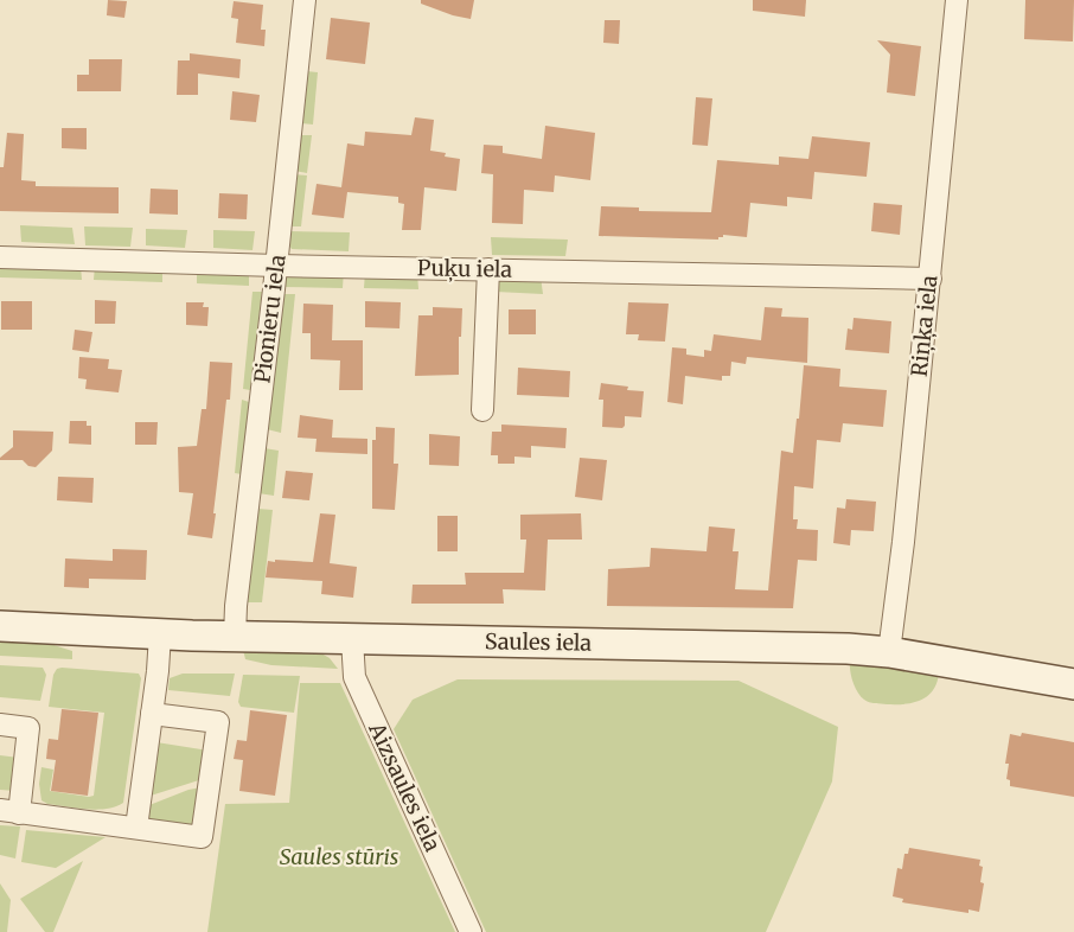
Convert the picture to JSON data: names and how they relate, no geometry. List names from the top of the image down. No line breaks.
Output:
{"streets":{"street":["Puķu iela","Pionieru iela","Riņķa iela","Saules iela","Aizsaules iela"]},"crossings":[["Puķu iela","Pionieru iela"],["Puķu iela","Riņķa iela"],["Pionieru iela","Saules iela"],["Riņķa iela","Saules iela"],["Saules iela","Aizsaules iela"]],"parks":["Saules stūris"]}
